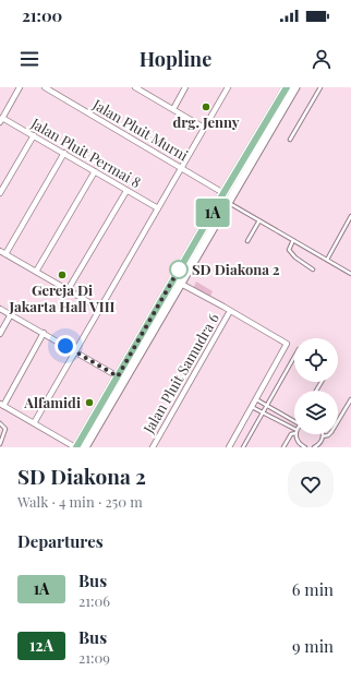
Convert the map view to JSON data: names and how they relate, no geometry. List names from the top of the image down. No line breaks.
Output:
{"streets":{"street":["Jalan Pluit Murni","Jalan Pluit Permai 8","Jalan Pluit Samudra 6"]},"places":["drg. Jenny","SD Diakona 2","Gereja Di Jakarta Hall VIII","Alfamidi"],"lines":["bus line 1A"],"page":{"status":"21:00","header":"Hopline","on_map":"1A","heading":[["SD Diakona 2","Walk · 4 min · 250 m"],"Departures"],"list":[{"mark":"1A","name":"Bus","note":"21:06","value":"6 min"},{"mark":"12A","name":"Bus","note":"21:09","value":"9 min"}]}}
